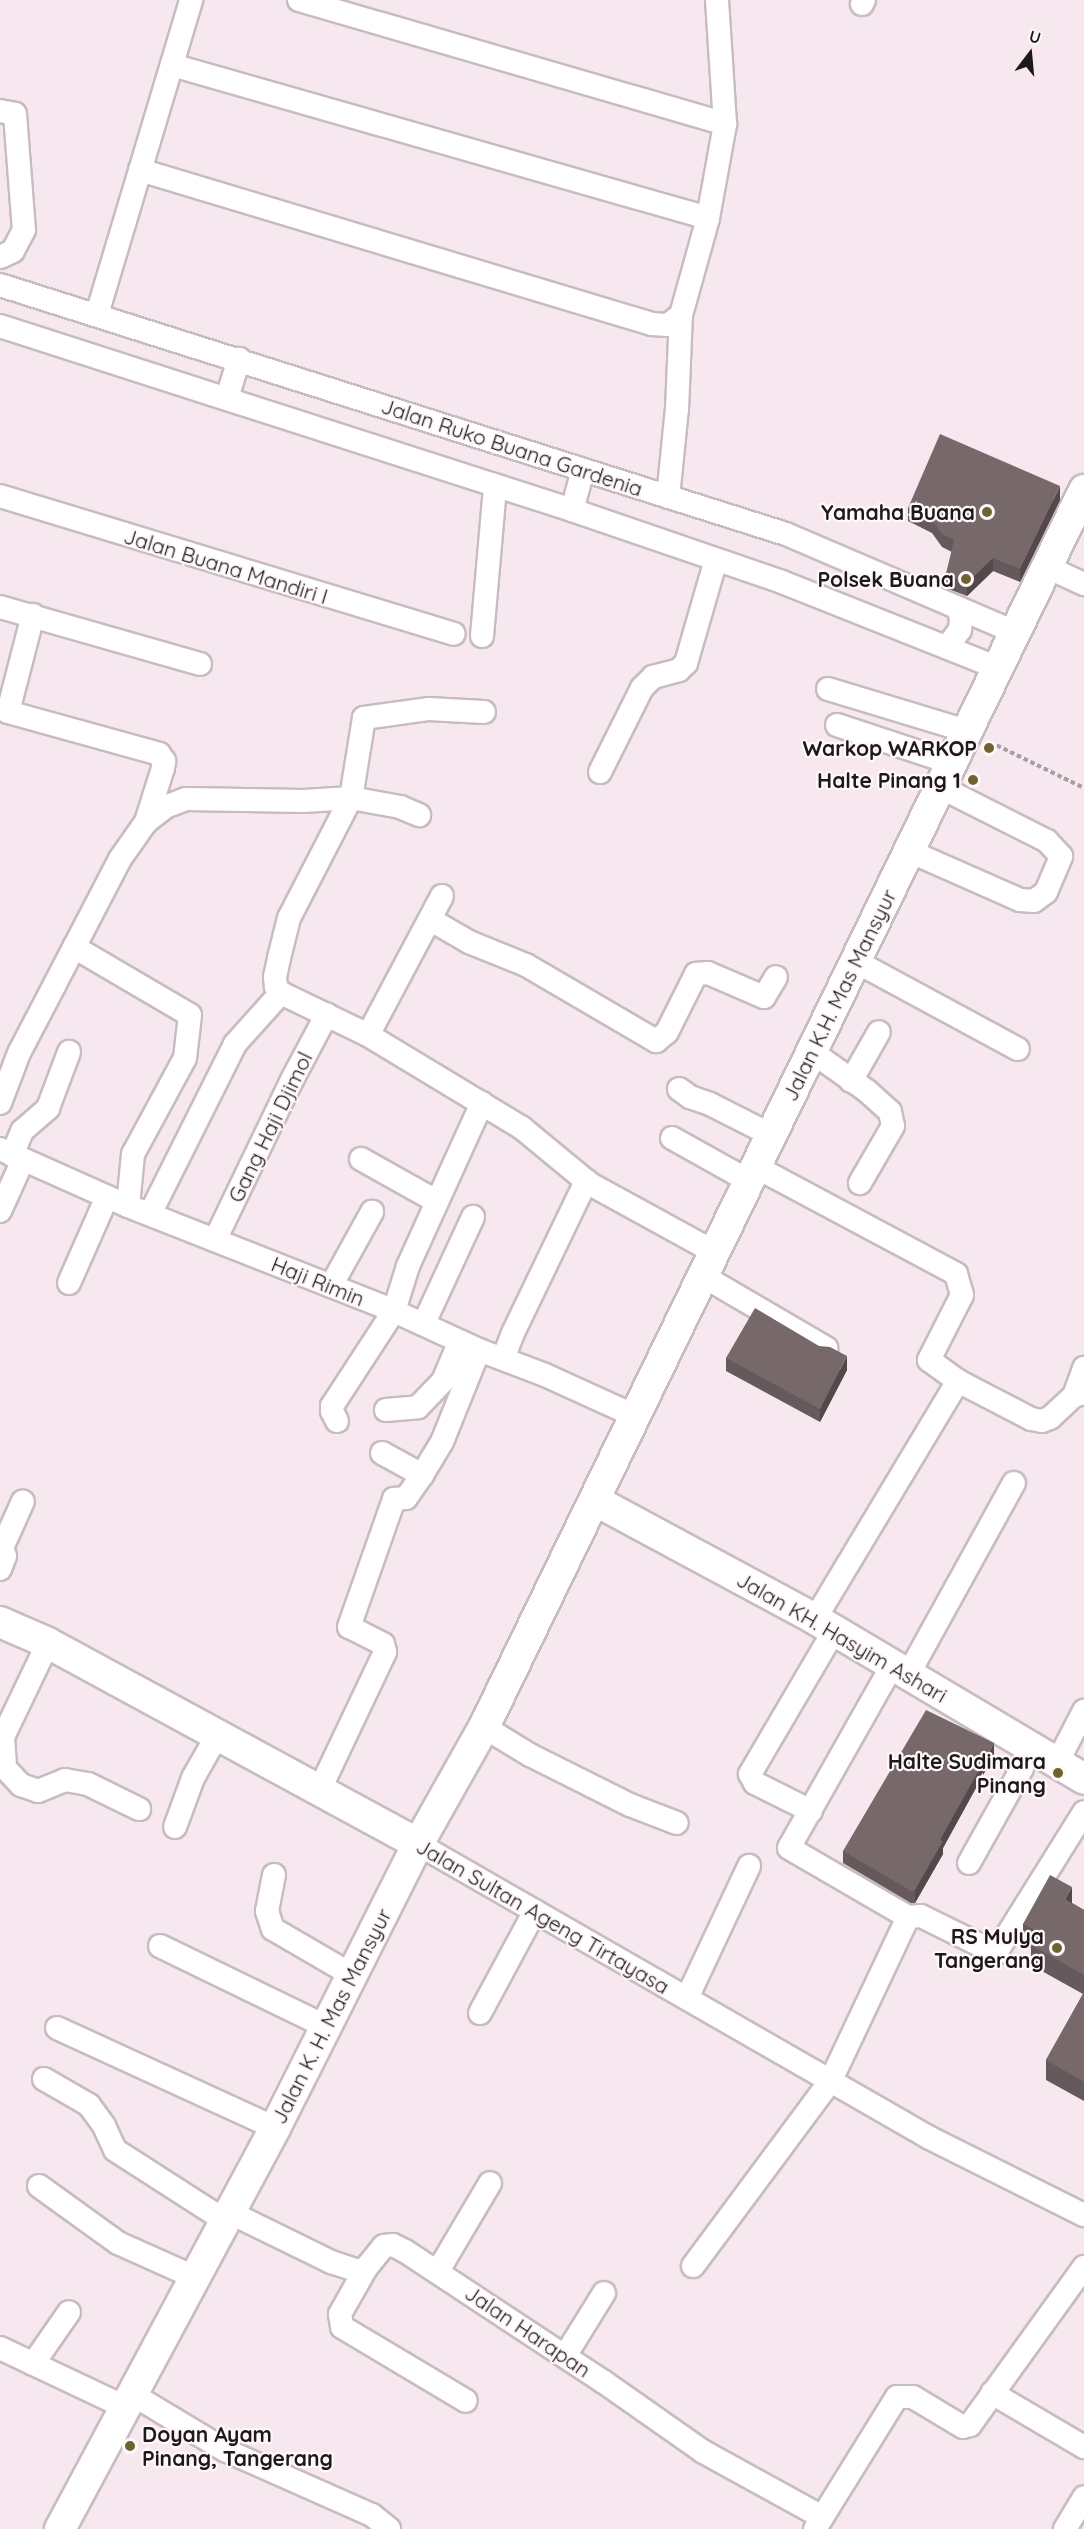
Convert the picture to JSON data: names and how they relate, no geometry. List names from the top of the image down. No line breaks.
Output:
{"streets":{"main road":["Jalan K.H. Mas Mansyur","Jalan KH. Hasyim Ashari","Jalan Sultan Ageng Tirtayasa","Jalan K. H. Mas Mansyur"],"street":["Jalan Ruko Buana Gardenia","Jalan Buana Mandiri I","Gang Haji Djimol","Haji Rimin","Jalan Harapan"]},"crossings":[["Jalan Ruko Buana Gardenia","Jalan K.H. Mas Mansyur"],["Jalan K.H. Mas Mansyur","Haji Rimin"],["Jalan K.H. Mas Mansyur","Jalan KH. Hasyim Ashari"],["Jalan K.H. Mas Mansyur","Jalan K. H. Mas Mansyur"],["Gang Haji Djimol","Haji Rimin"],["Jalan KH. Hasyim Ashari","Jalan K. H. Mas Mansyur"],["Jalan Sultan Ageng Tirtayasa","Jalan K. H. Mas Mansyur"]],"places":["Yamaha Buana","Polsek Buana","Warkop WARKOP","Halte Pinang 1","Halte Sudimara Pinang","RS Mulya Tangerang","Doyan Ayam Pinang, Tangerang"],"north":"top"}
